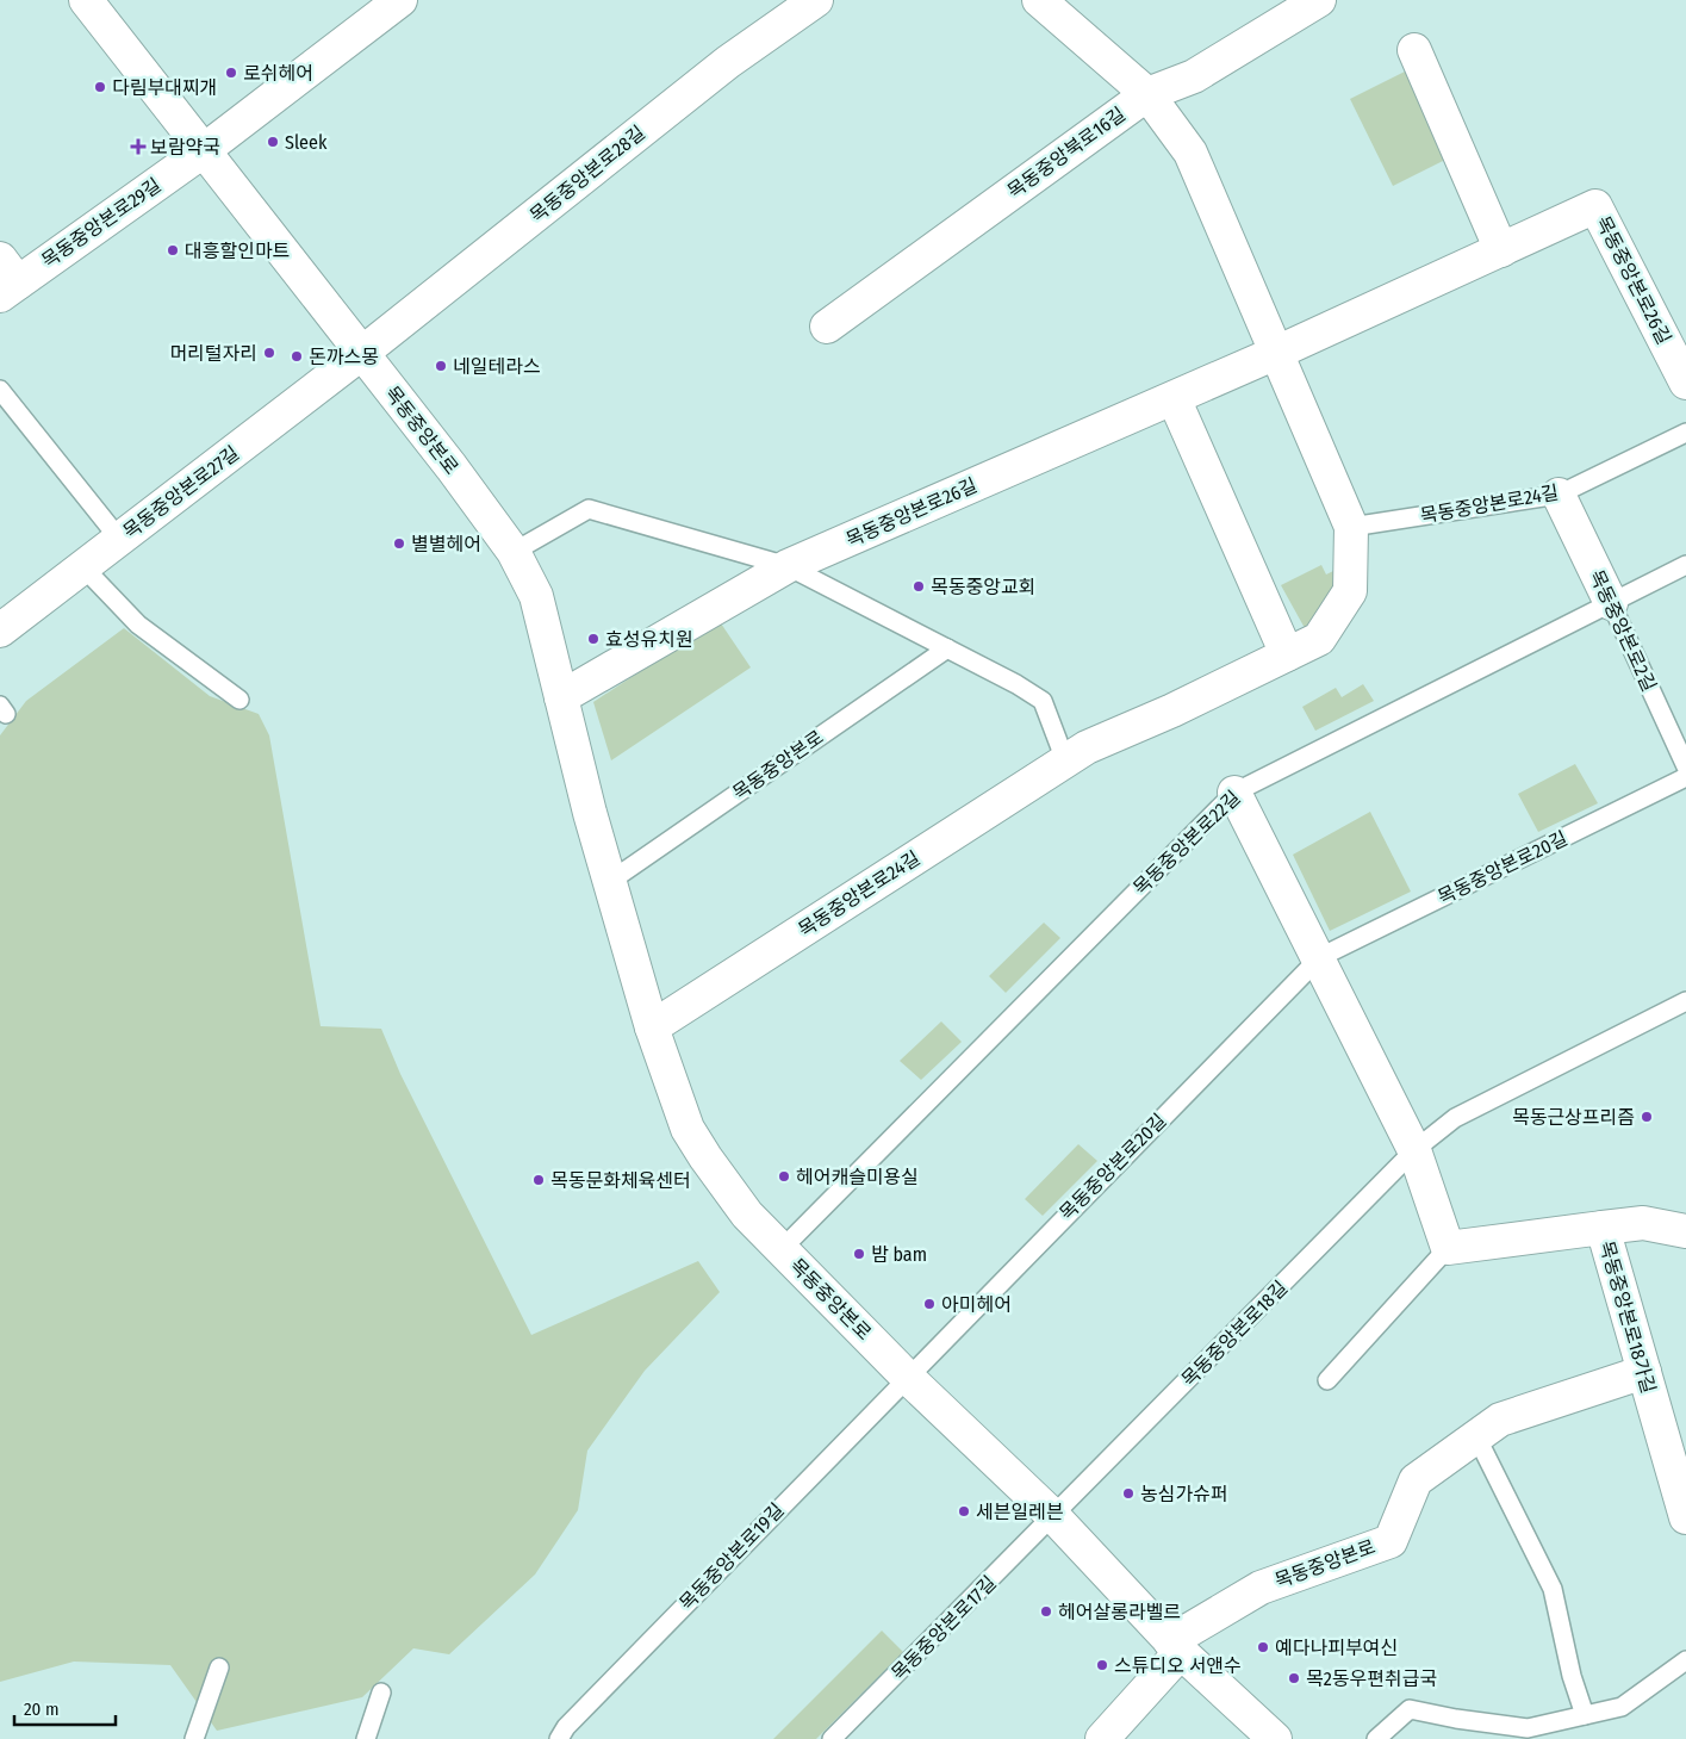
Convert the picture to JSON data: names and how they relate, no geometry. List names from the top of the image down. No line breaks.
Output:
{"streets":{"street":["목동중앙북로16길","목동중앙본로28길","목동중앙본로29길","목동중앙본로26길","목동중앙본로","목동중앙본로27길","목동중앙본로24길","목동중앙본로2길","목동중앙본로18가길"],"lane":["목동중앙본로22길","목동중앙본로20길","목동중앙본로18길","목동중앙본로19길","목동중앙본로17길"]},"crossings":[["목동중앙본로28길","목동중앙본로"],["목동중앙본로28길","목동중앙본로27길"],["목동중앙본로29길","목동중앙본로"],["목동중앙본로26길","목동중앙본로"],["목동중앙본로26길","목동중앙본로24길"],["목동중앙본로","목동중앙본로27길"],["목동중앙본로","목동중앙본로24길"],["목동중앙본로","목동중앙본로22길"],["목동중앙본로","목동중앙본로20길"],["목동중앙본로","목동중앙본로18가길"],["목동중앙본로","목동중앙본로18길"],["목동중앙본로","목동중앙본로19길"],["목동중앙본로","목동중앙본로17길"],["목동중앙본로24길","목동중앙본로2길"],["목동중앙본로2길","목동중앙본로22길"],["목동중앙본로20길","목동중앙본로19길"],["목동중앙본로18길","목동중앙본로17길"]],"places":{"other":["로쉬헤어","다림부대찌개","Sleek","대흥할인마트","머리털자리","돈까스몽","네일테라스","별별헤어","목동중앙교회","효성유치원","목동근상프리즘","헤어캐슬미용실","목동문화체육센터","밤 bam","아미헤어","농심가슈퍼","세븐일레븐","헤어살롱라벨르","예다나피부여신","스튜디오 서앤수","목2동우편취급국"],"health":["보람약국"]},"scale_bar":"20 m"}
